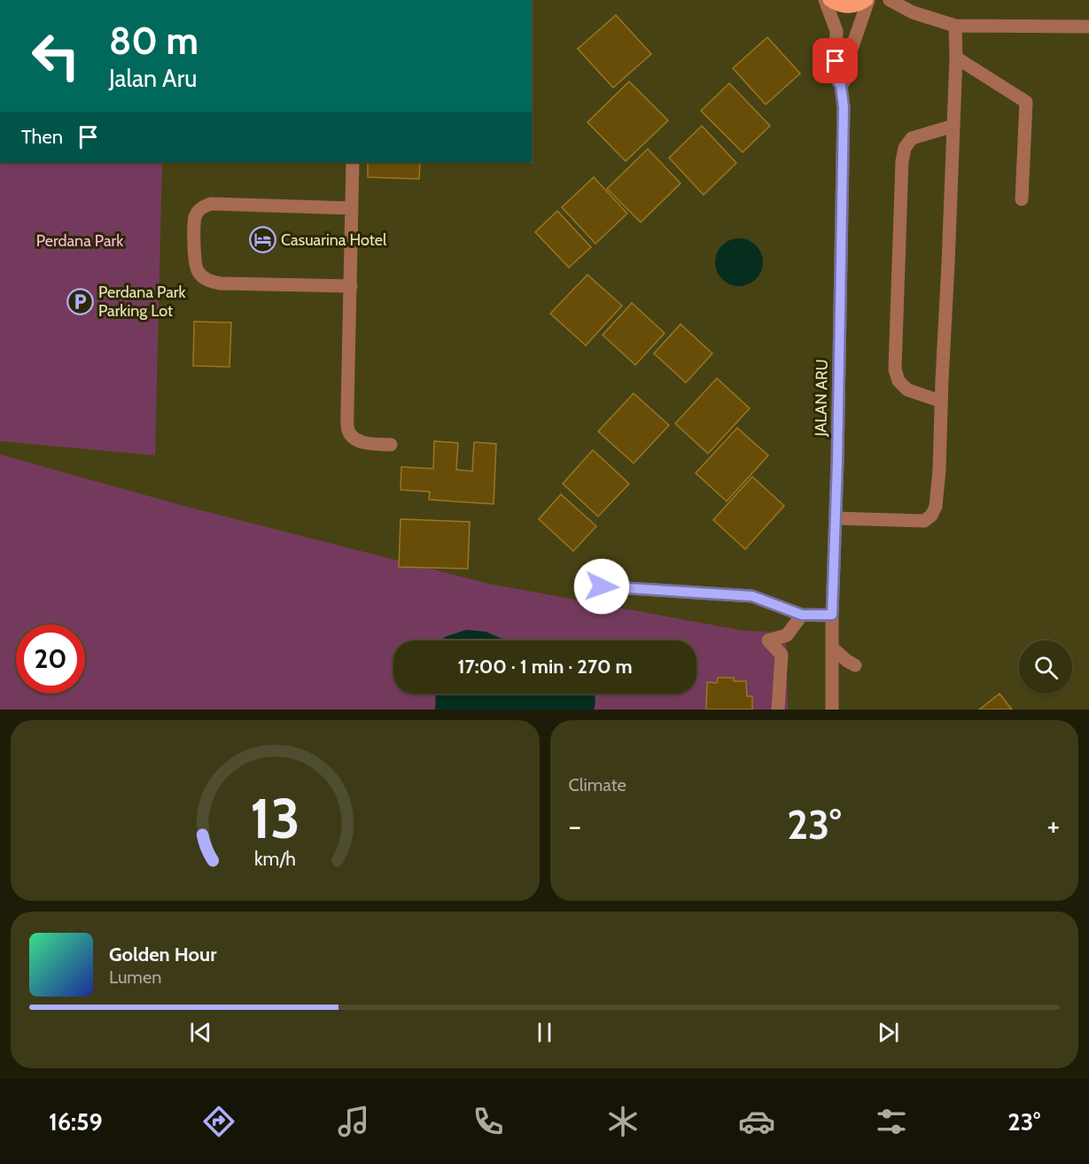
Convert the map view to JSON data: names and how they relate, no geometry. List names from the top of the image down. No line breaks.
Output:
{"streets":{"street":["JALAN ARU"]},"parks":["Perdana Park"],"places":{"hotel":["Casuarina Hotel"],"parking":["Perdana Park Parking Lot"]},"page":{"turn":["80 m","Jalan Aru"],"then":"Then","limit":"20","trip":"17:00 · 1 min · 270 m","tile":"Climate","heat":["−","23°","+"],"song":["Golden Hour","Lumen"],"tabs":["16:59","23°"],"gauge":["13","km/h"]}}
